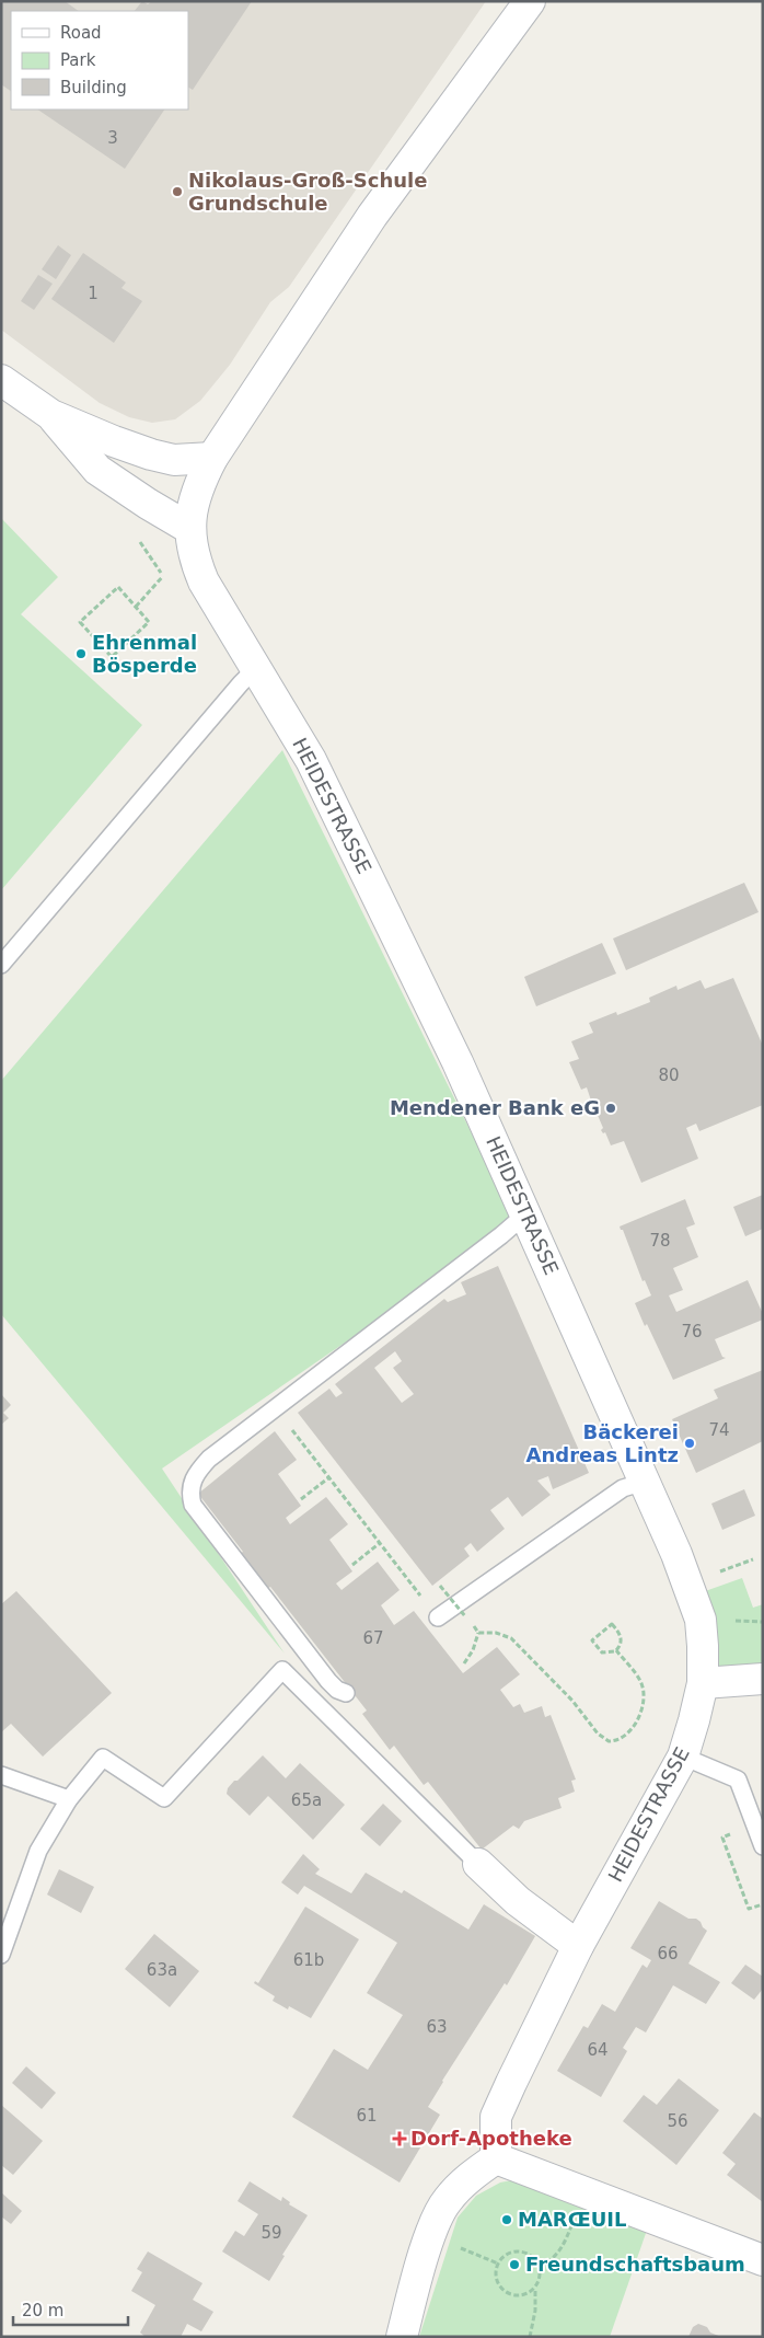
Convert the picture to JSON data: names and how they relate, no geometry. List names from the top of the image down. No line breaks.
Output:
{"streets":{"street":["HEIDESTRASSE"]},"places":{"other":["Nikolaus-Groß-Schule Grundschule","Ehrenmal Bösperde","Mendener Bank eG","Bäckerei Andreas Lintz","MARŒUIL","Freundschaftsbaum"],"health":["Dorf-Apotheke"]},"house_numbers":["3","1","80","78","76","74","67","65a","66","61b","63a","63","64","61","56","59"],"legend":["Road","Park","Building"],"scale_bar":"20 m"}
